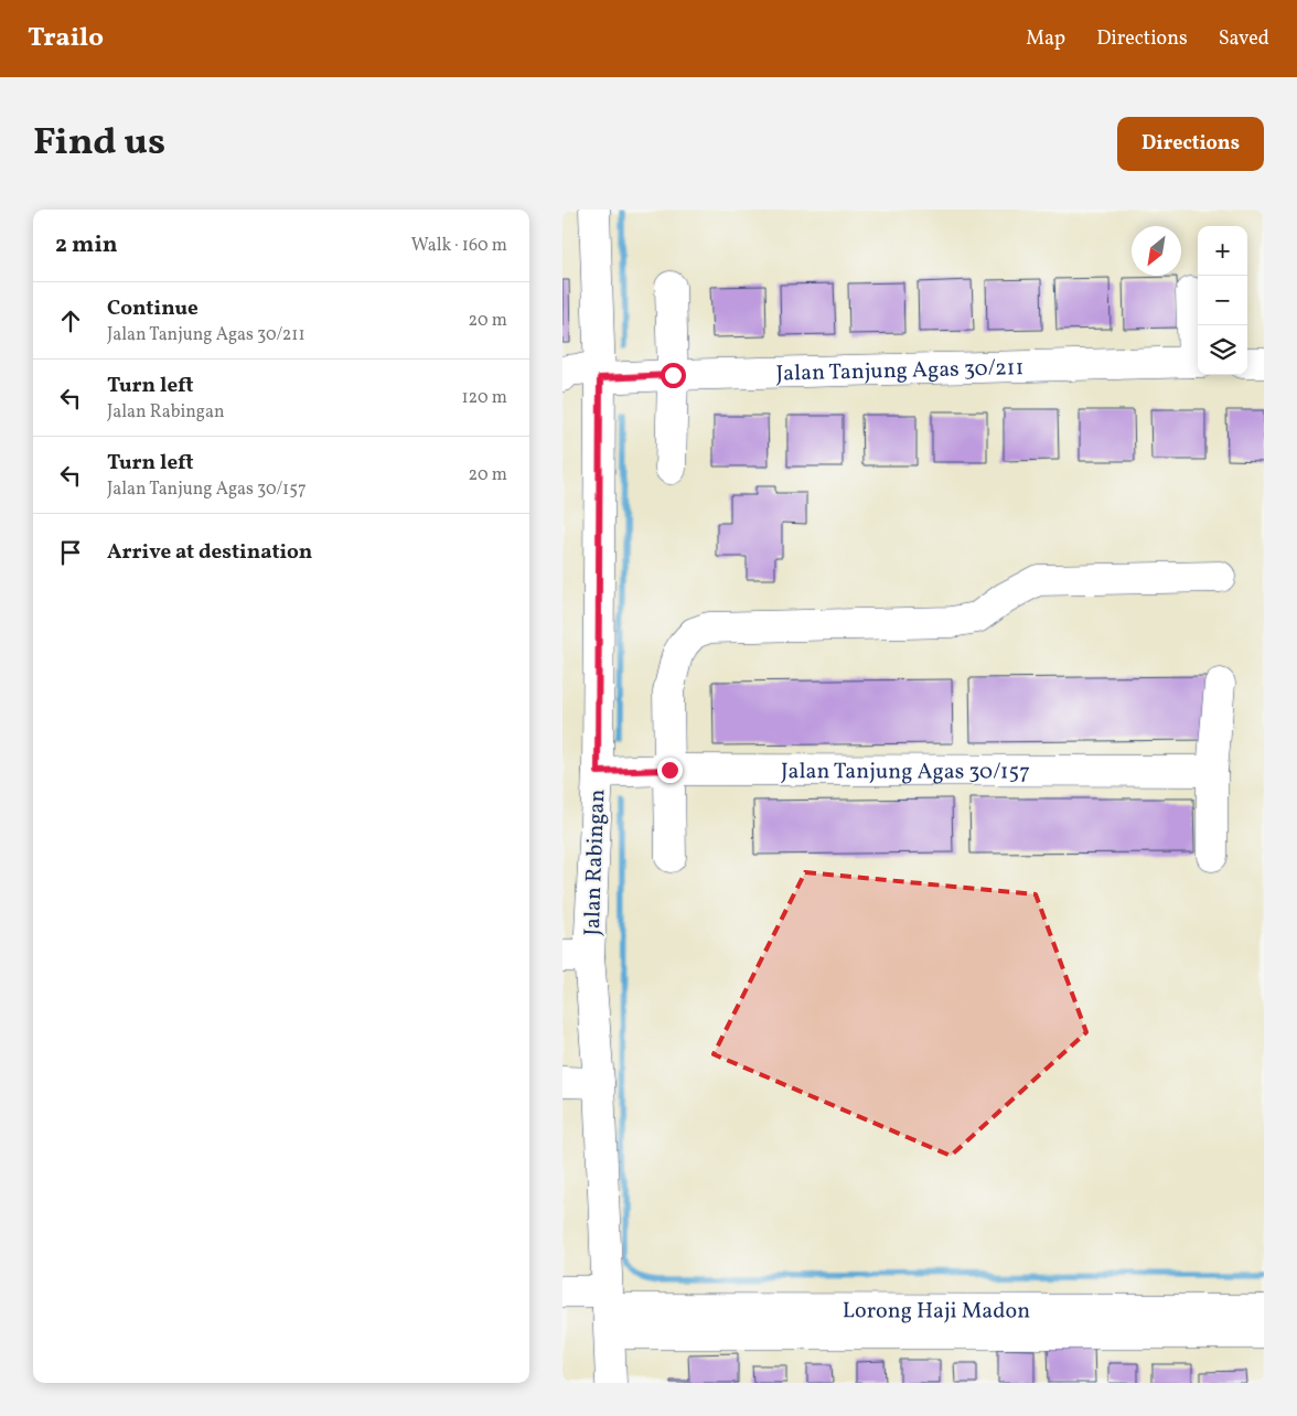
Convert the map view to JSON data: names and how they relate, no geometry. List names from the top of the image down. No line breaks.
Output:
{"streets":{"street":["Jalan Tanjung Agas 30/211","Jalan Tanjung Agas 30/157","Jalan Rabingan"]},"crossings":[["Jalan Tanjung Agas 30/211","Jalan Rabingan"],["Jalan Tanjung Agas 30/157","Jalan Rabingan"]],"north":"bottom left","page":{"header":"Trailo","nav":["Map","Directions","Saved"],"title":"Find us","buttons":"Directions","heading":["2 min","Walk · 160 m"],"map_buttons":["+","−"],"list":[["Continue","Jalan Tanjung Agas 30/211","20 m"],["Turn left","Jalan Rabingan","120 m"],["Turn left","Jalan Tanjung Agas 30/157","20 m"],"Arrive at destination"]}}
